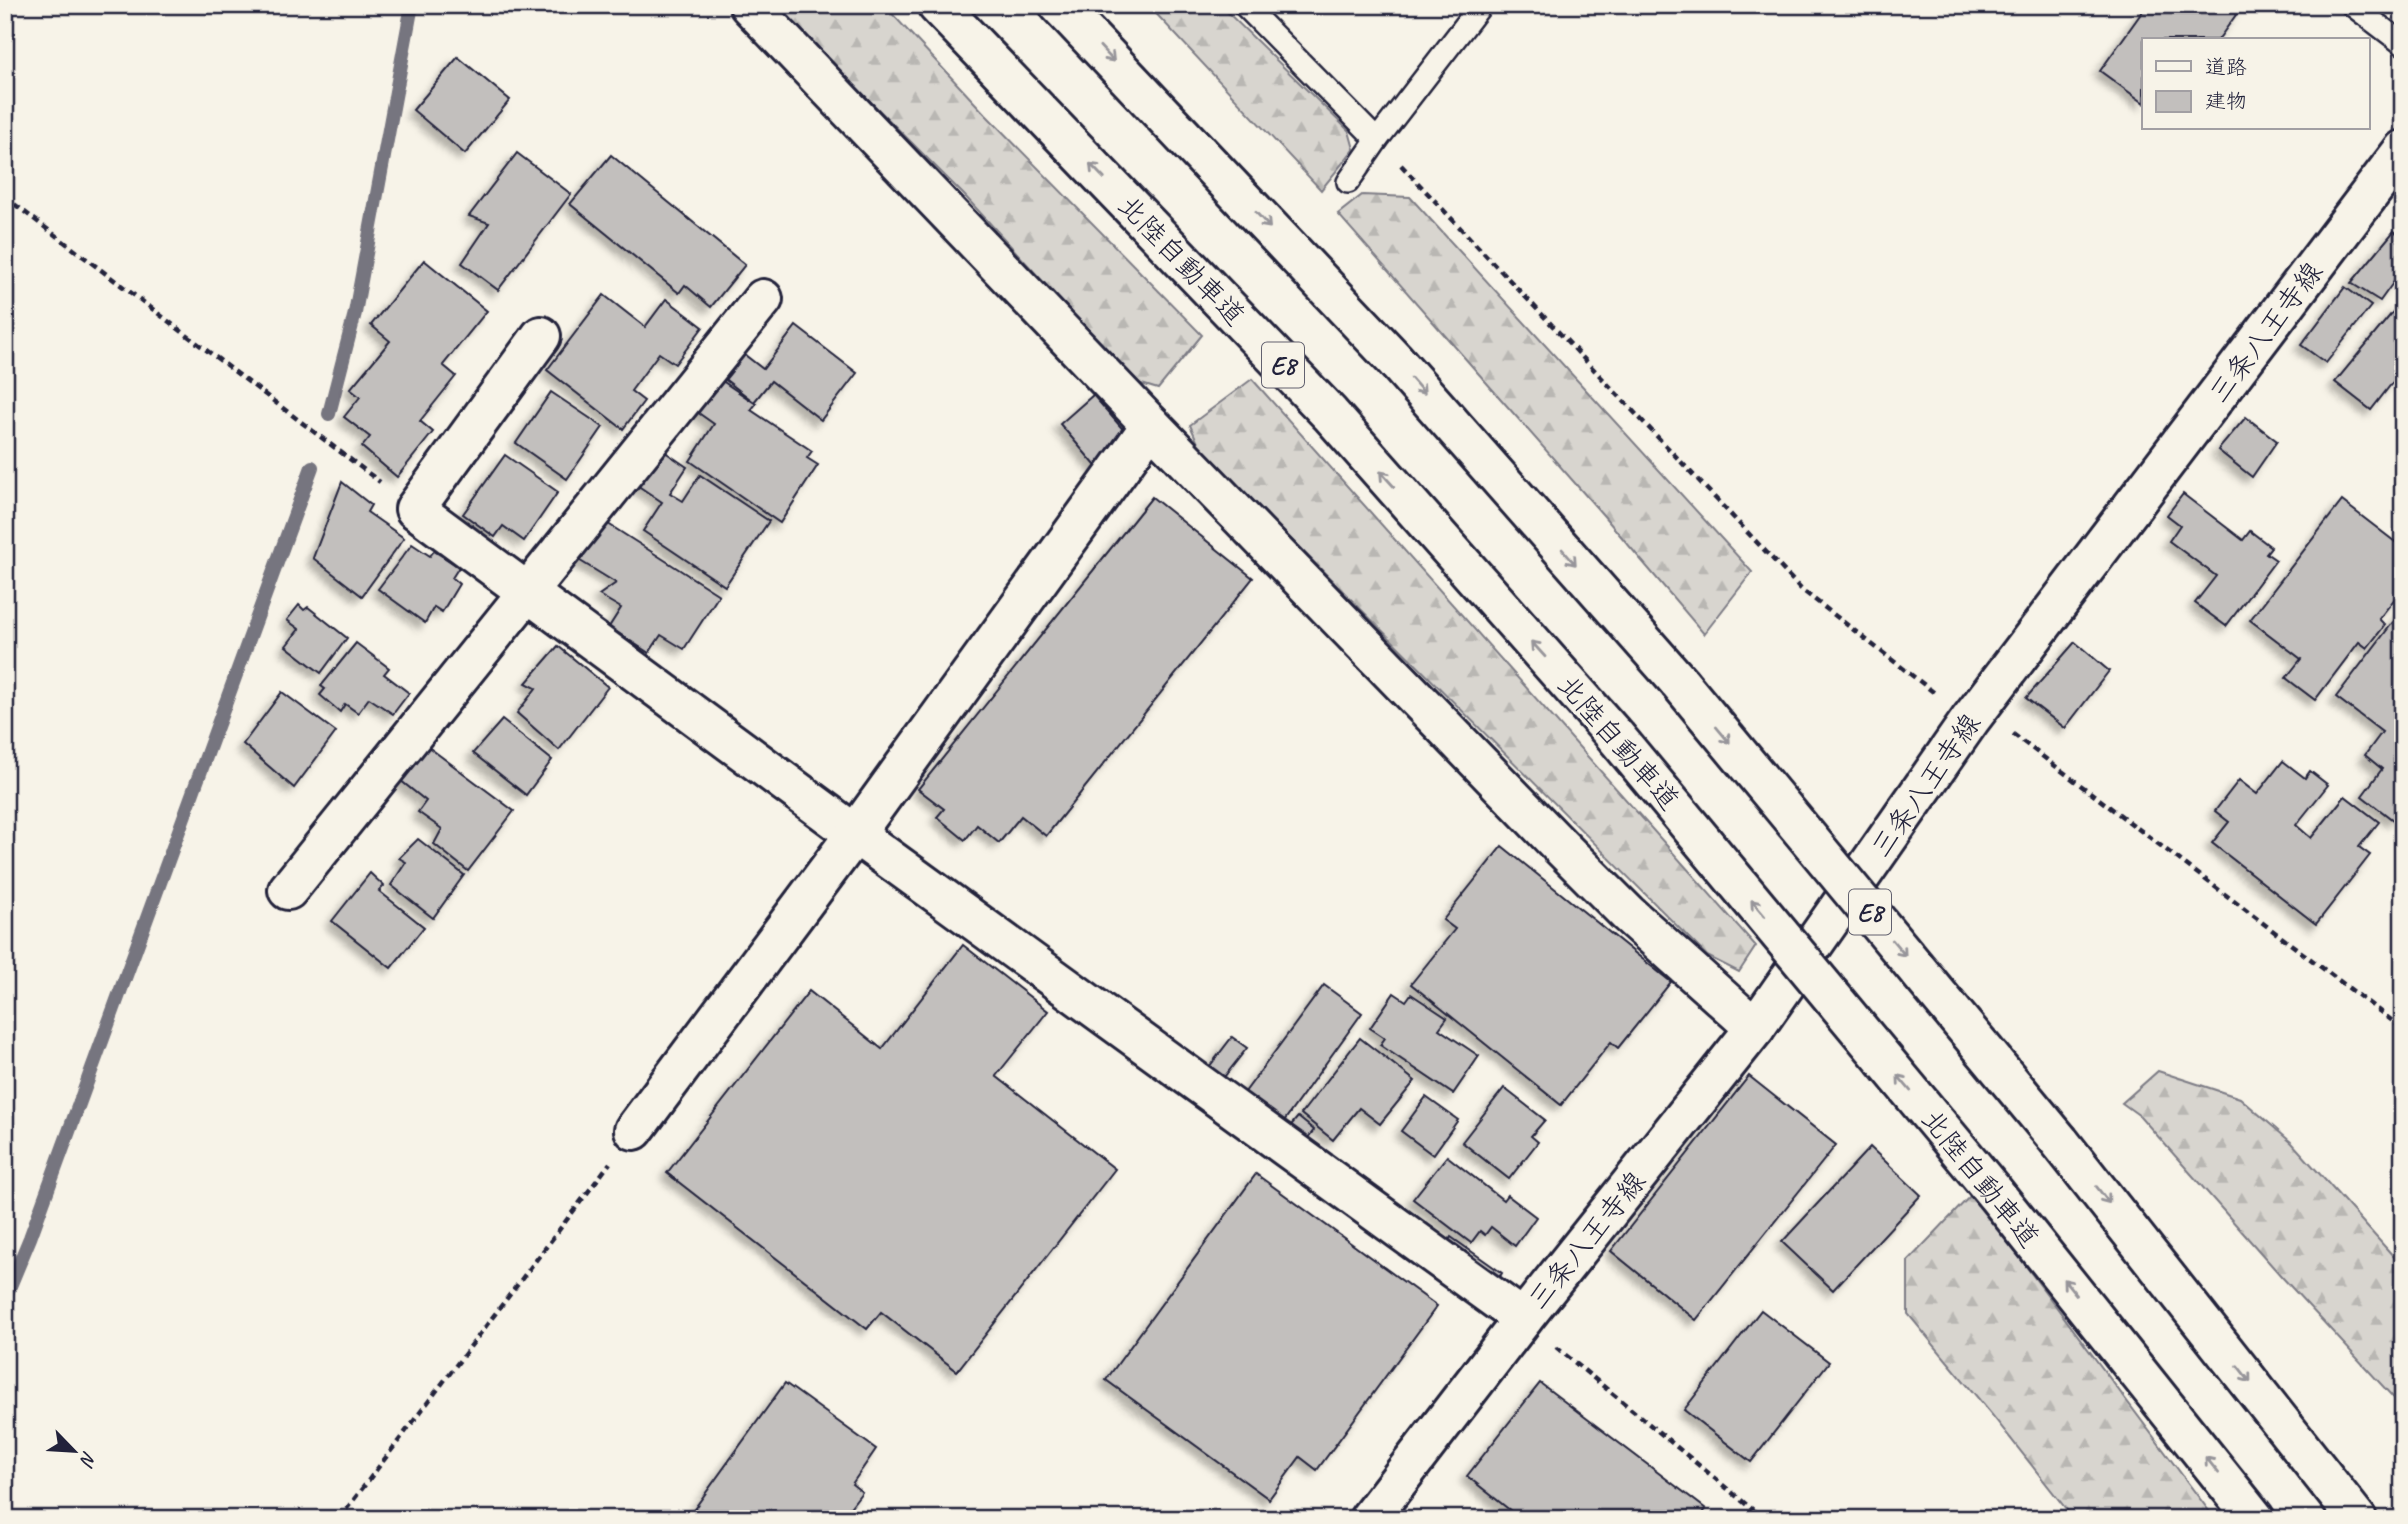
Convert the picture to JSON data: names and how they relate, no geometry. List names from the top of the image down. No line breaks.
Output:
{"streets":{"main road":["北陸自動車道","三条八王寺線","E8"]},"legend":["道路","建物"],"north":"bottom right"}
